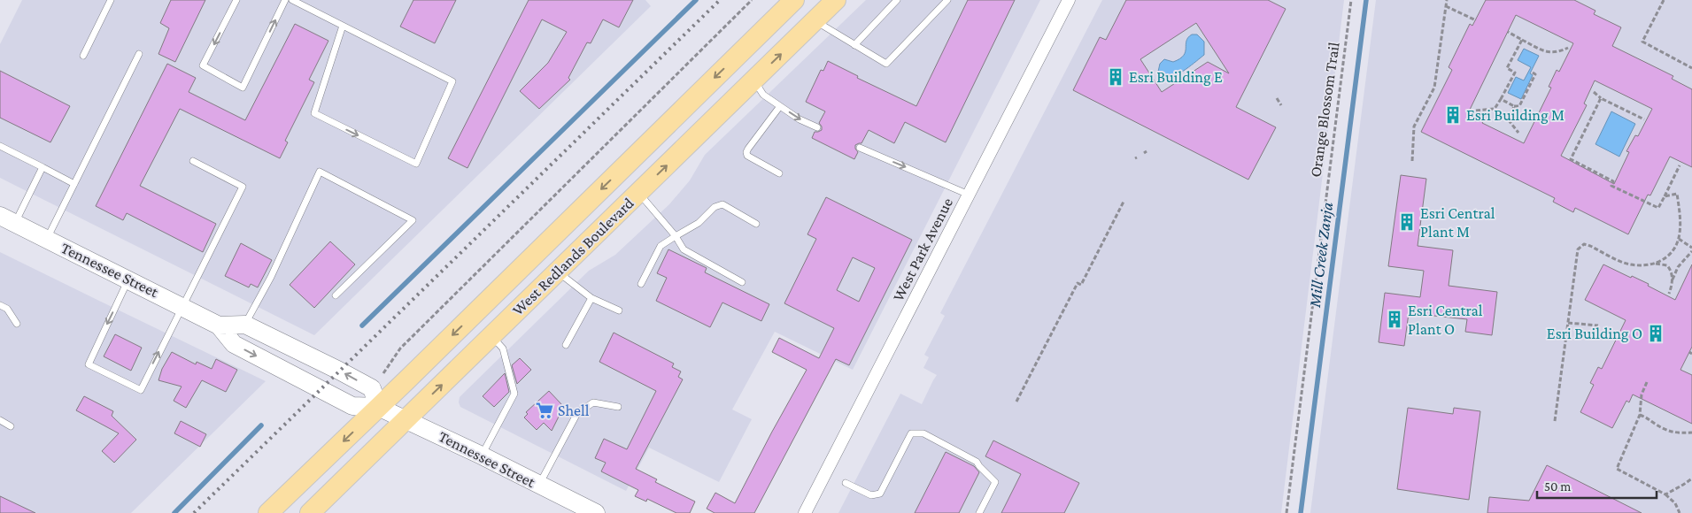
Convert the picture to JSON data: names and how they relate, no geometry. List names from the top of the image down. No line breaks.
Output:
{"streets":{"main road":["West Redlands Boulevard","Tennessee Street"],"street":["West Park Avenue"],"path":["Orange Blossom Trail"]},"crossings":[["West Redlands Boulevard","Tennessee Street"]],"water":["Mill Creek Zanja"],"places":{"building":["Esri Building E","Esri Building M","Esri Central Plant M","Esri Central Plant O","Esri Building O"],"supermarket":["Shell"]},"scale_bar":"50 m"}
